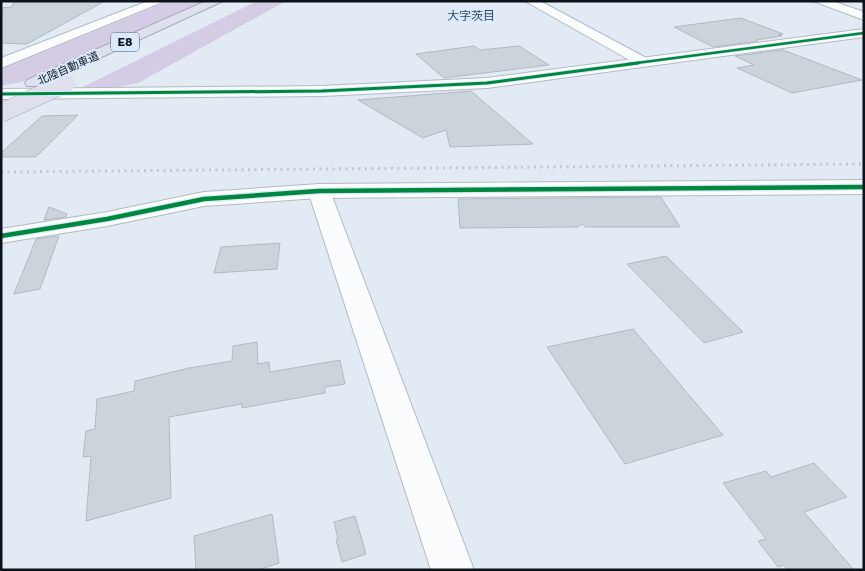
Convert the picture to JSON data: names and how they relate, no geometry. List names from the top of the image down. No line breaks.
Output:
{"streets":{"highway":["E8","北陸自動車道"]},"districts":["大字茨目"]}
